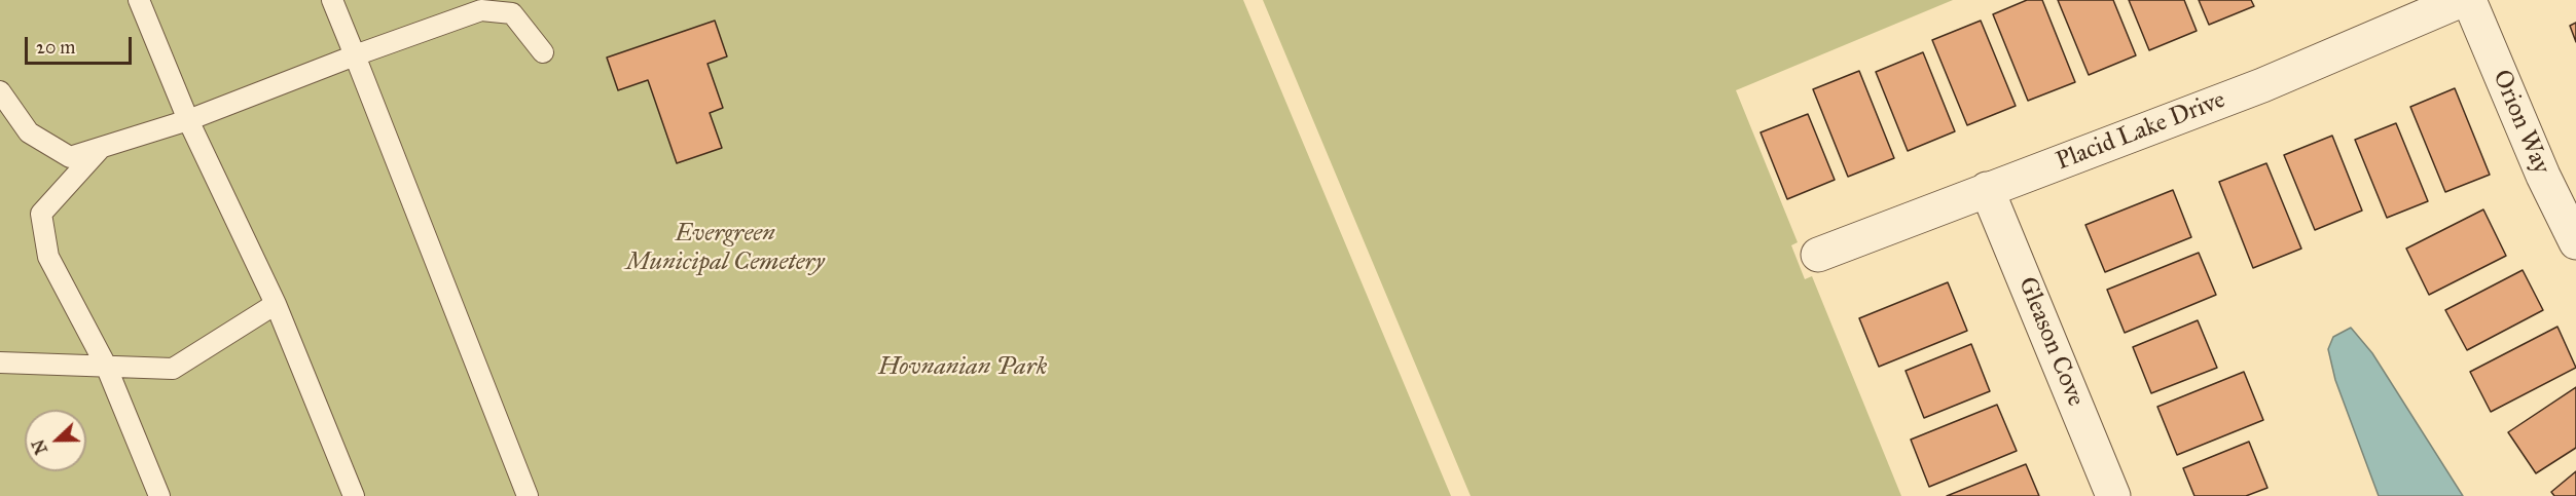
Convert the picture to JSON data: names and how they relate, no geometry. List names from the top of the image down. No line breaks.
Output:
{"streets":{"street":["Orion Way","Placid Lake Drive","Gleason Cove"]},"crossings":[["Placid Lake Drive","Gleason Cove"]],"parks":["Evergreen Municipal Cemetery","Hovnanian Park"],"scale_bar":"20 m","north":"left"}
